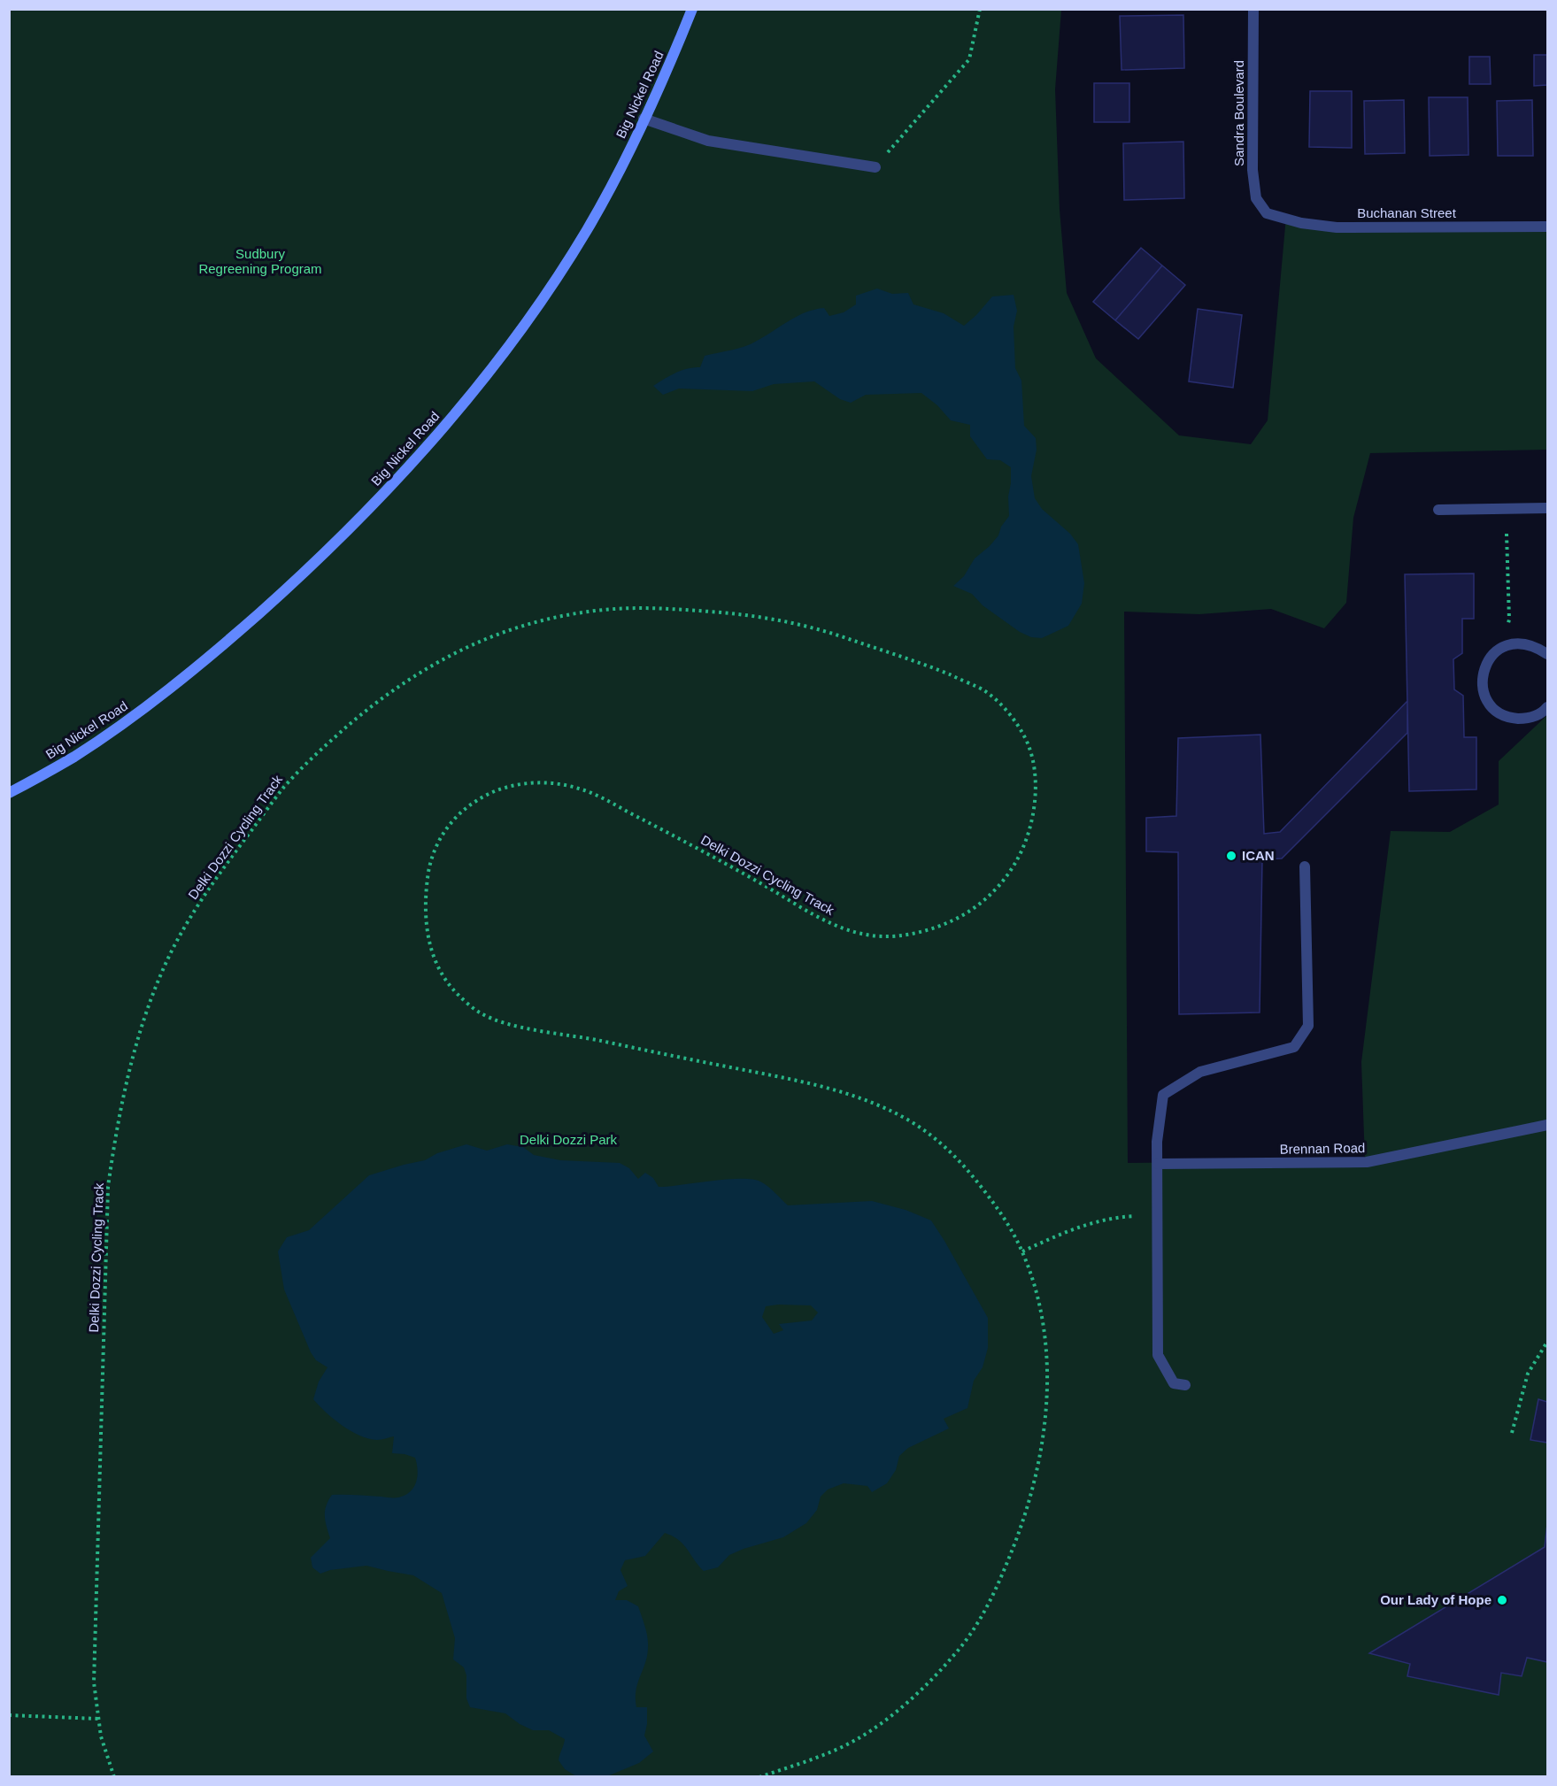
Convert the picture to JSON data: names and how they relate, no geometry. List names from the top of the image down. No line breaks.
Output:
{"streets":{"main road":["Big Nickel Road"],"street":["Sandra Boulevard","Buchanan Street","Brennan Road"],"path":["Delki Dozzi Cycling Track"]},"crossings":[["Sandra Boulevard","Buchanan Street"]],"parks":["Sudbury Regreening Program","Delki Dozzi Park"],"places":["ICAN","Our Lady of Hope"]}
